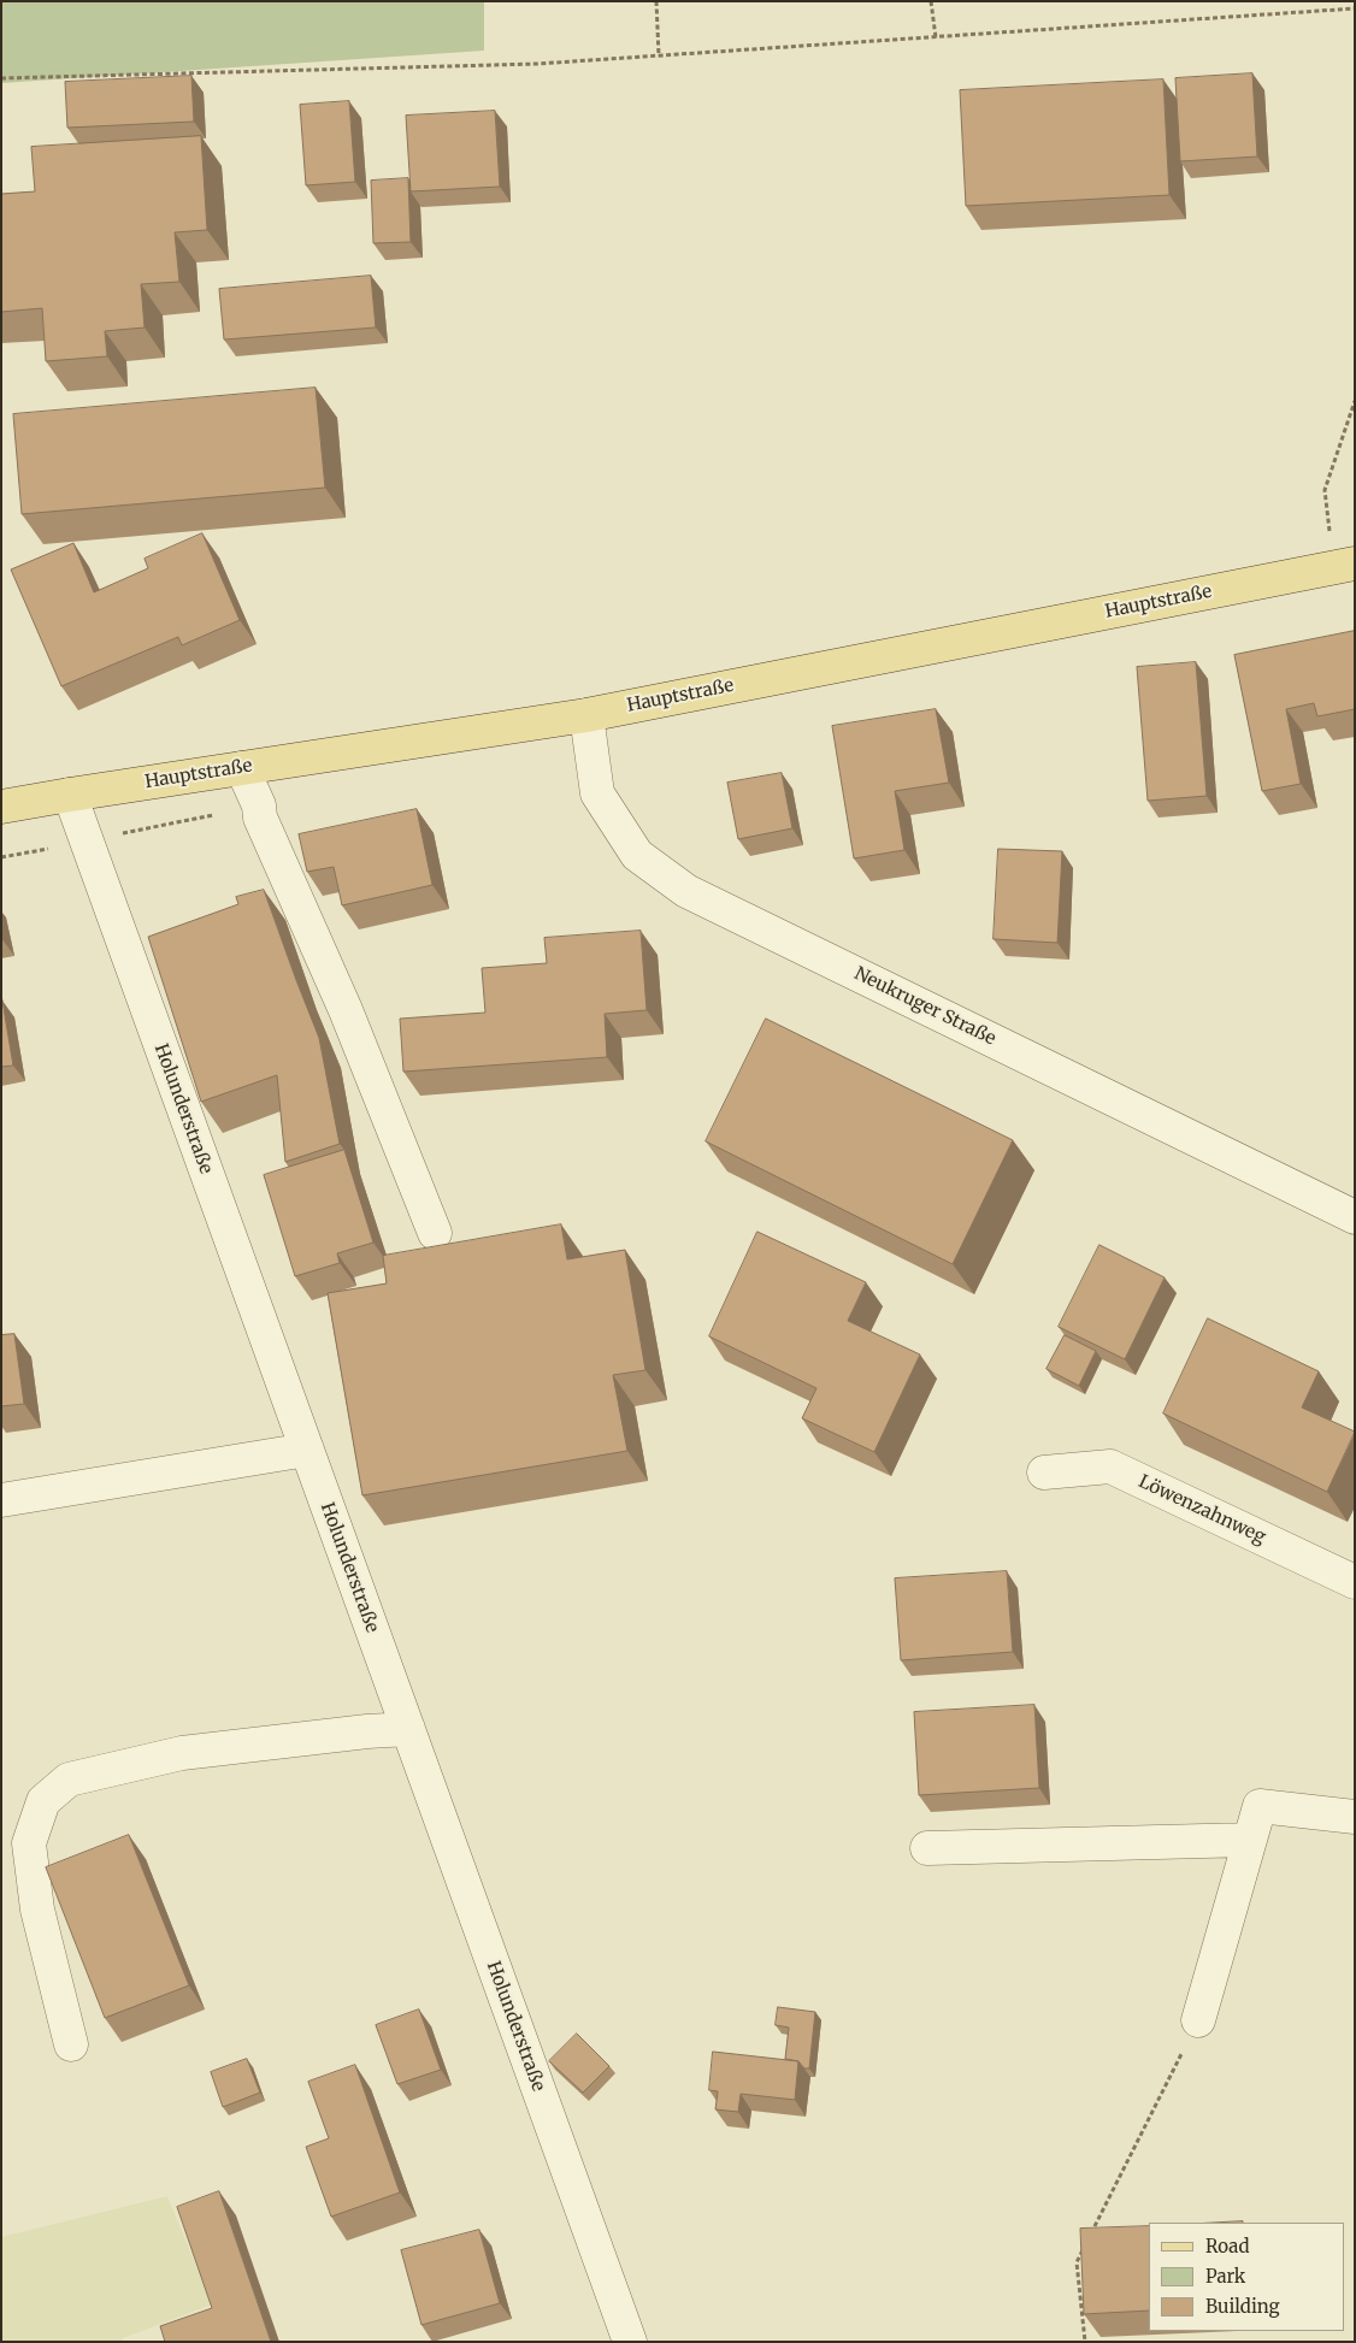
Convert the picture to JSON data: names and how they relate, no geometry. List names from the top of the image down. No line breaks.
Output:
{"streets":{"main road":["Hauptstraße"],"street":["Neukruger Straße","Holunderstraße","Löwenzahnweg"]},"crossings":[["Hauptstraße","Neukruger Straße"],["Hauptstraße","Holunderstraße"]],"legend":["Road","Park","Building"]}
